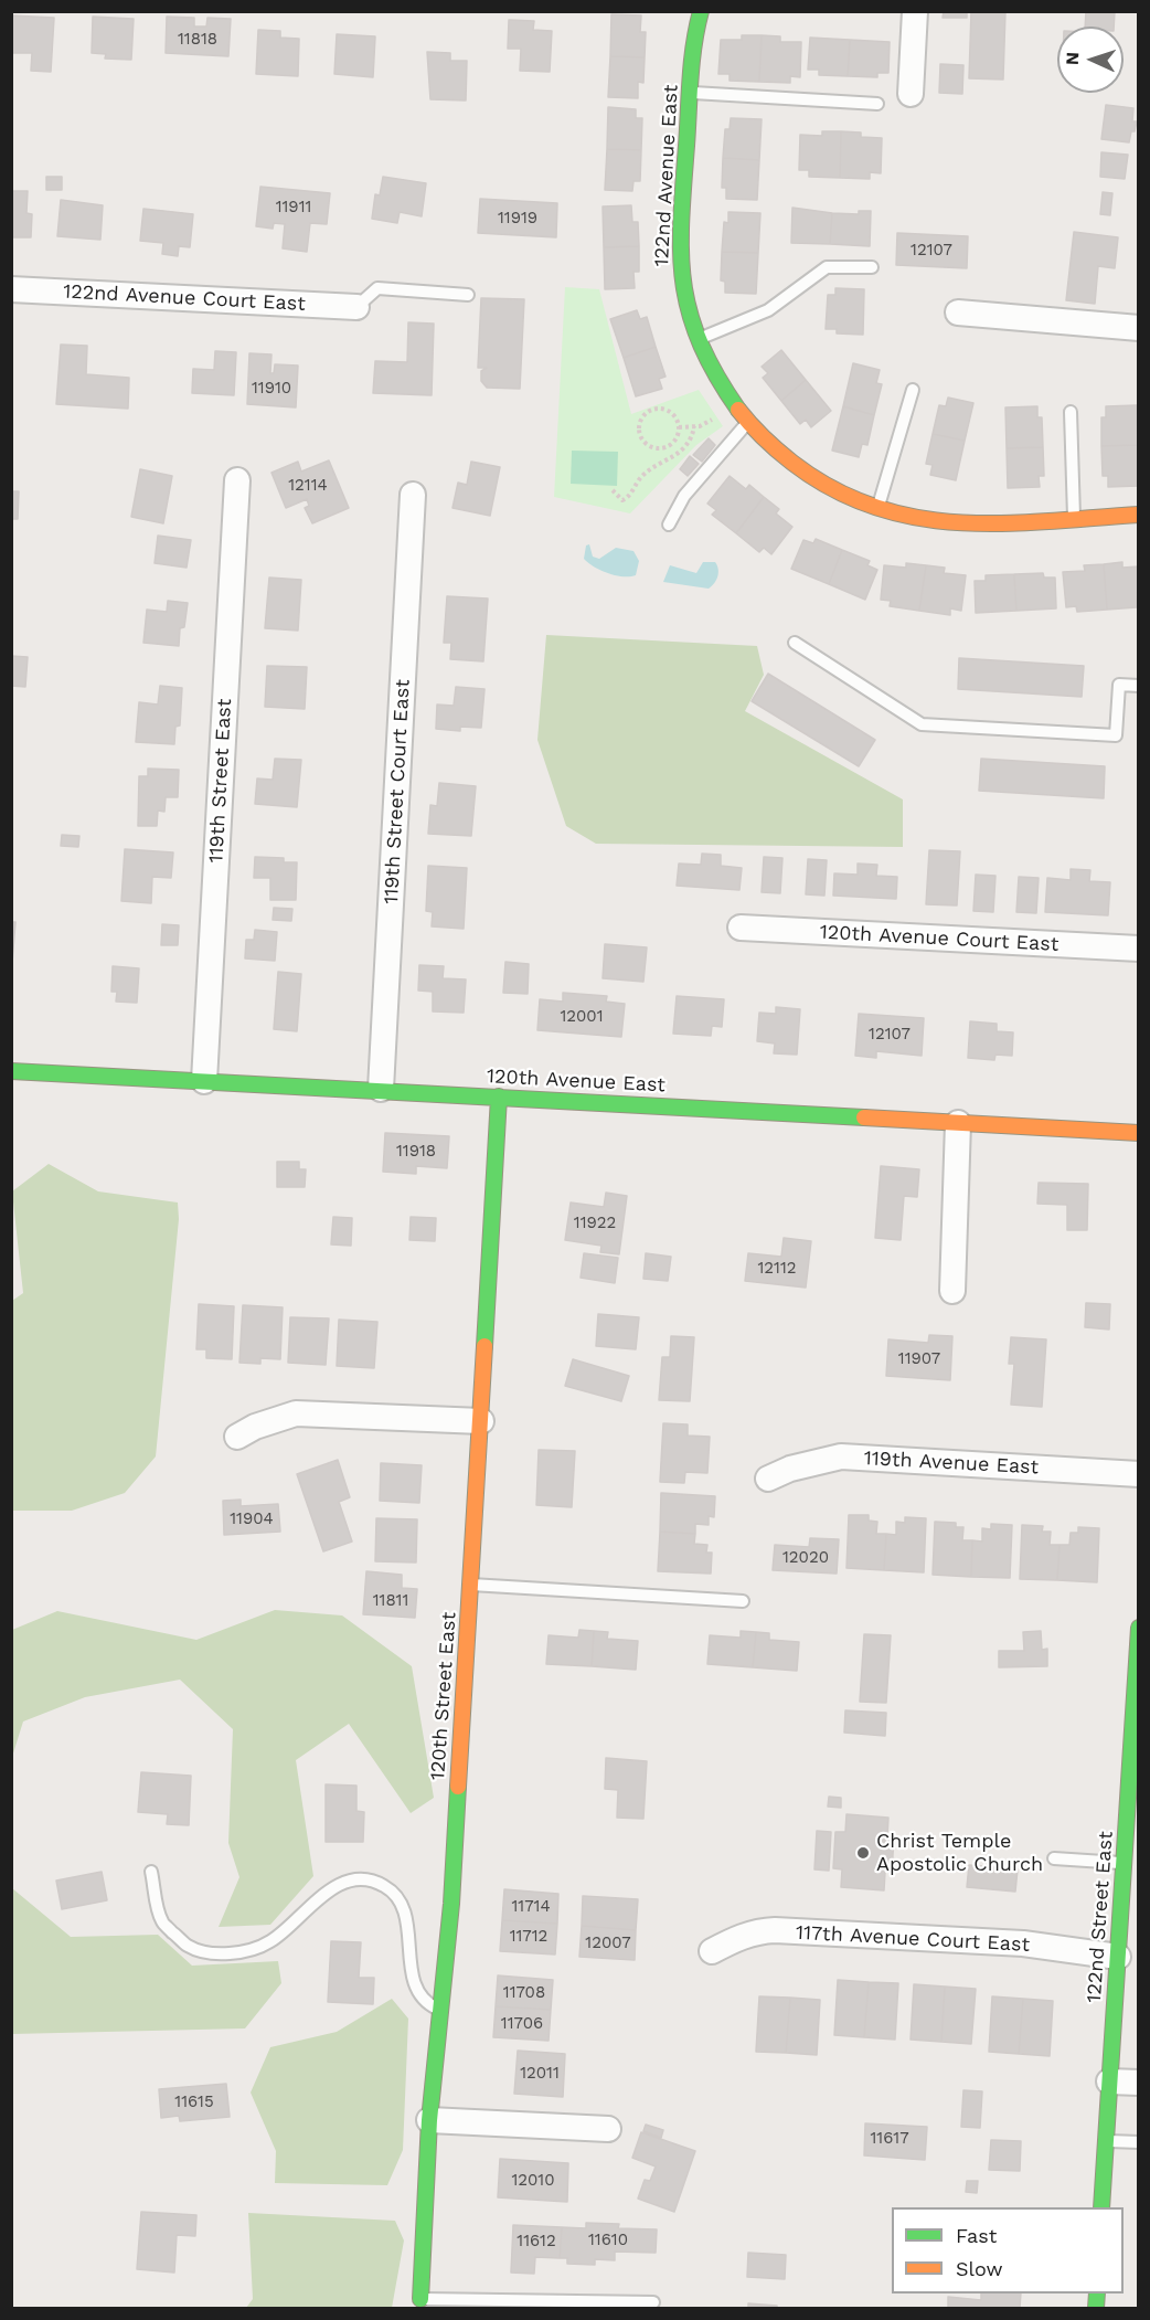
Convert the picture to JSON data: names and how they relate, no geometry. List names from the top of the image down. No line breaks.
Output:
{"streets":{"street":["122nd Avenue East","122nd Avenue Court East","119th Street East","119th Street Court East","120th Avenue Court East","120th Avenue East","119th Avenue East","120th Street East","122nd Street East","117th Avenue Court East"]},"crossings":[["119th Street East","120th Avenue East"],["119th Street Court East","120th Avenue East"],["120th Avenue East","120th Street East"],["122nd Street East","117th Avenue Court East"]],"places":["Christ Temple Apostolic Church"],"house_numbers":["11818","11911","11919","12107","11910","12114","12001","12107","11918","11922","12112","11907","11904","12020","11811","11714","11712","12007","11708","11706","12011","11615","11617","12010","11610","11612"],"legend":["Fast","Slow"],"north":"left"}
